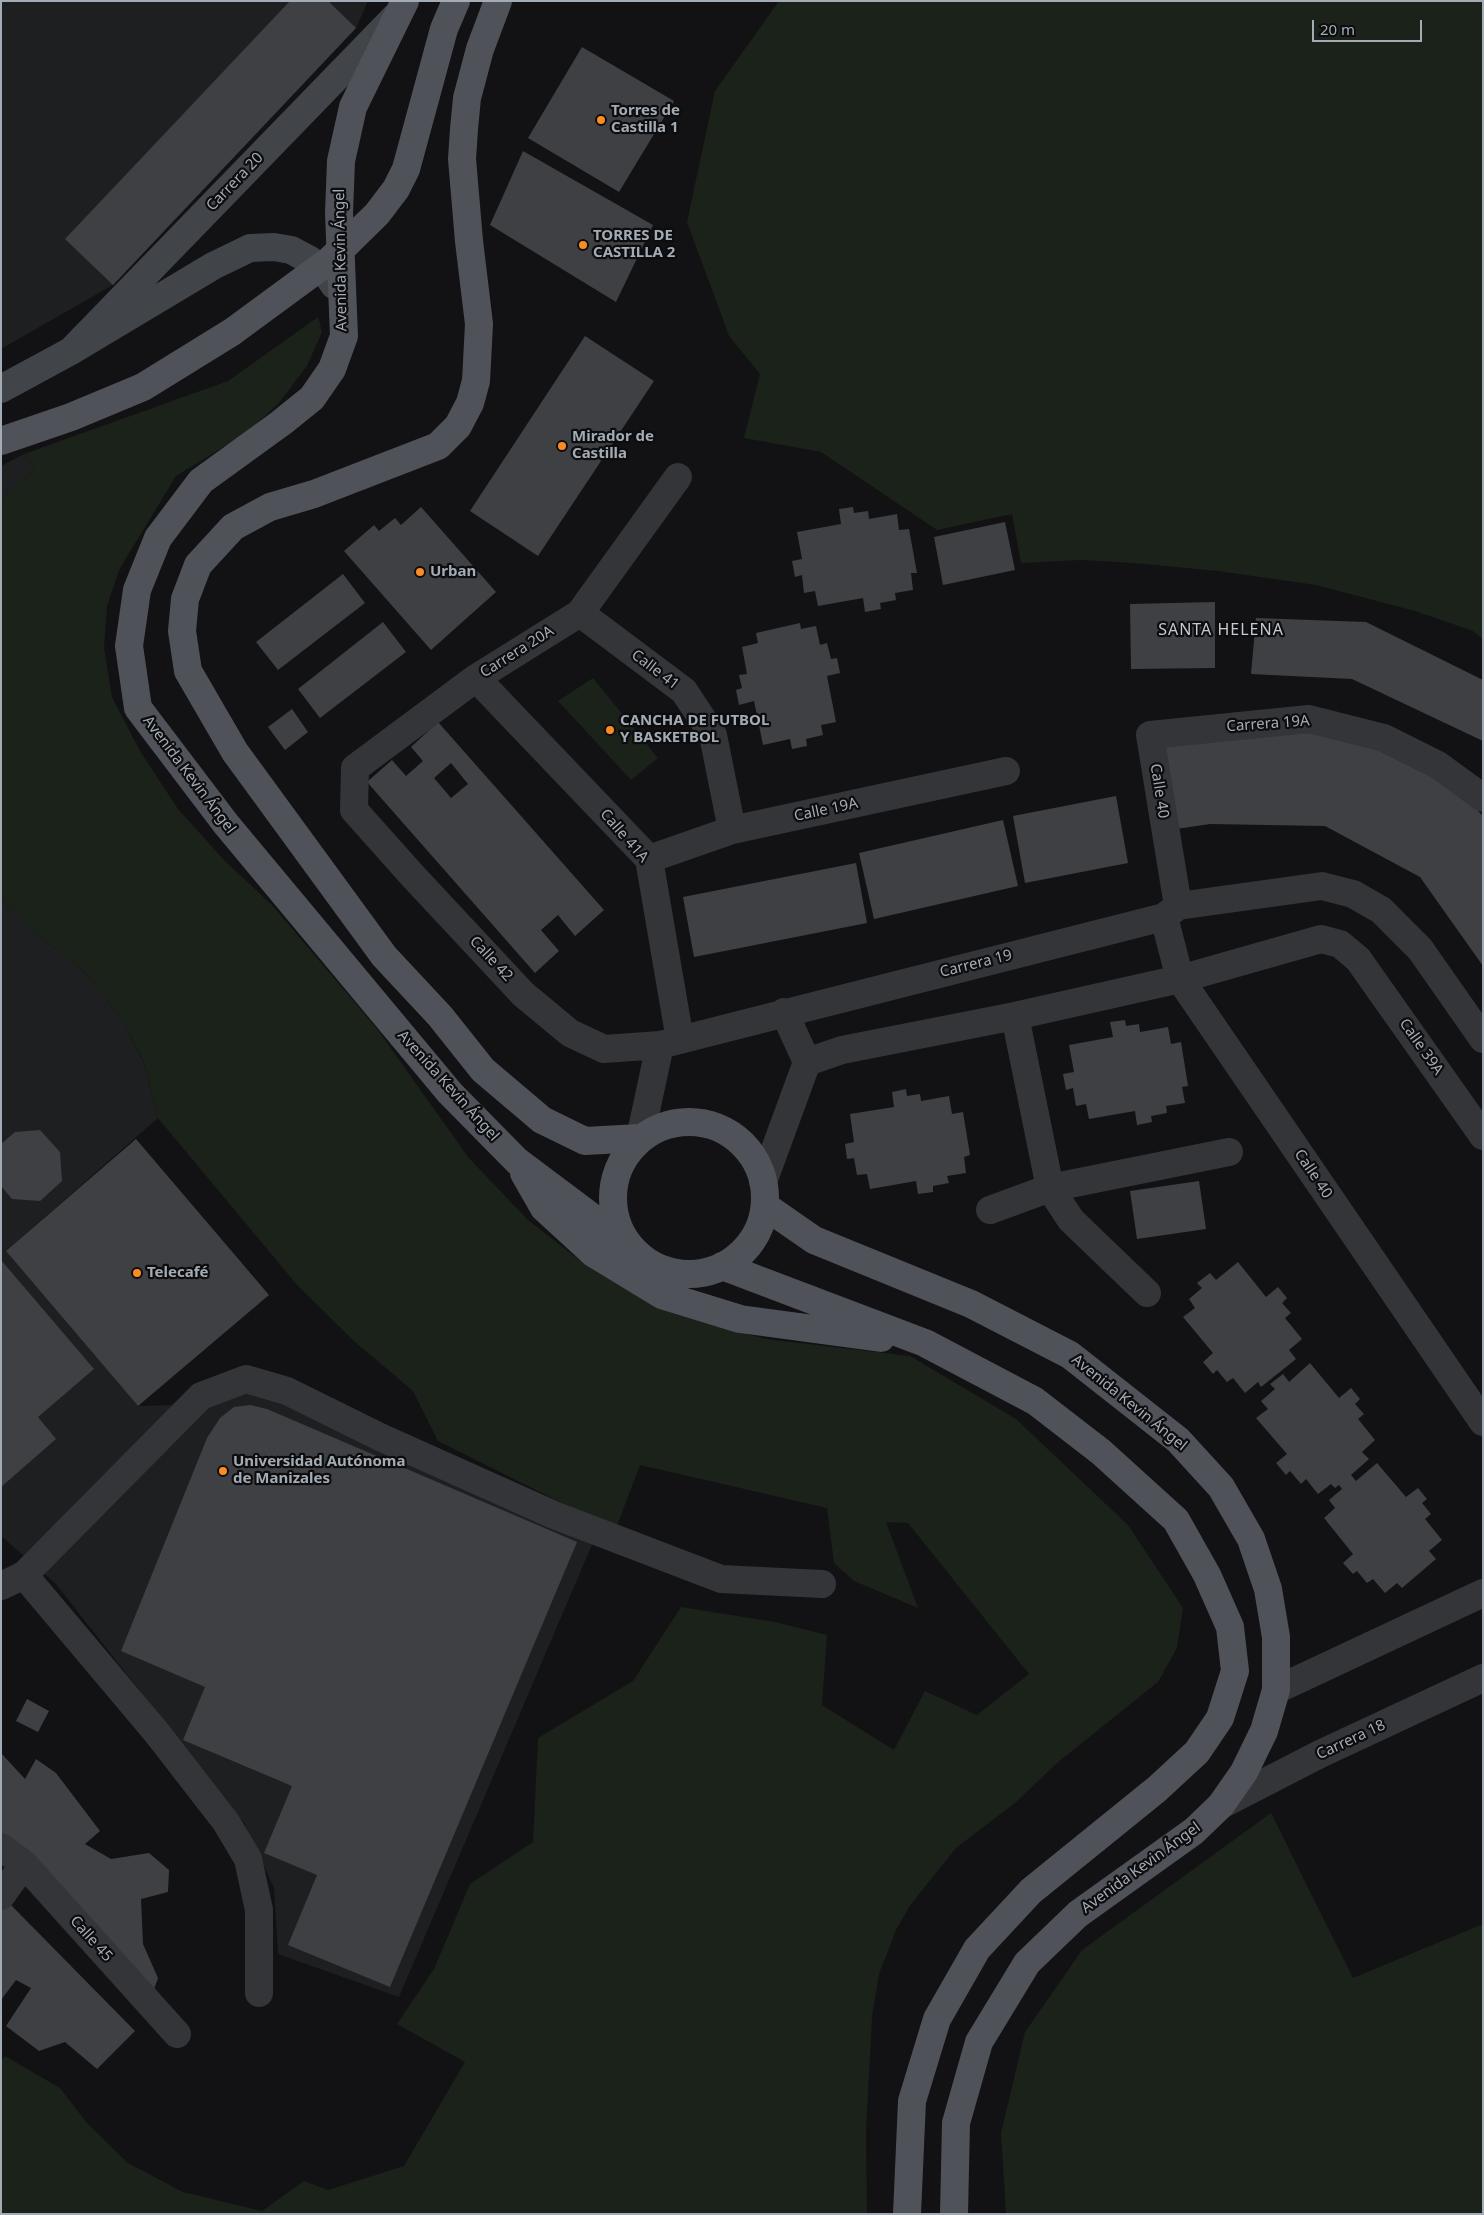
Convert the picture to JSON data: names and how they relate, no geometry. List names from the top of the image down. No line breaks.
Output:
{"streets":{"main road":["Carrera 20","Avenida Kevin Ángel"],"street":["Carrera 20A","Calle 41","Carrera 19A","Calle 40","Calle 19A","Calle 41A","Calle 42","Carrera 19","Calle 39A","Carrera 18","Calle 45"]},"crossings":[["Carrera 20","Avenida Kevin Ángel"],["Avenida Kevin Ángel","Carrera 18"],["Carrera 20A","Calle 41"],["Carrera 20A","Calle 41A"],["Carrera 20A","Calle 42"],["Calle 41","Calle 19A"],["Carrera 19A","Calle 40"],["Calle 40","Carrera 19"],["Calle 40","Calle 39A"],["Calle 19A","Calle 41A"],["Calle 41A","Calle 42"],["Calle 41A","Carrera 19"],["Calle 42","Carrera 19"]],"districts":["SANTA HELENA"],"places":["Torres de Castilla 1","TORRES DE CASTILLA 2","Mirador de Castilla","Urban","CANCHA DE FUTBOL Y BASKETBOL","Telecafé","Universidad Autónoma de Manizales"],"scale_bar":"20 m"}
